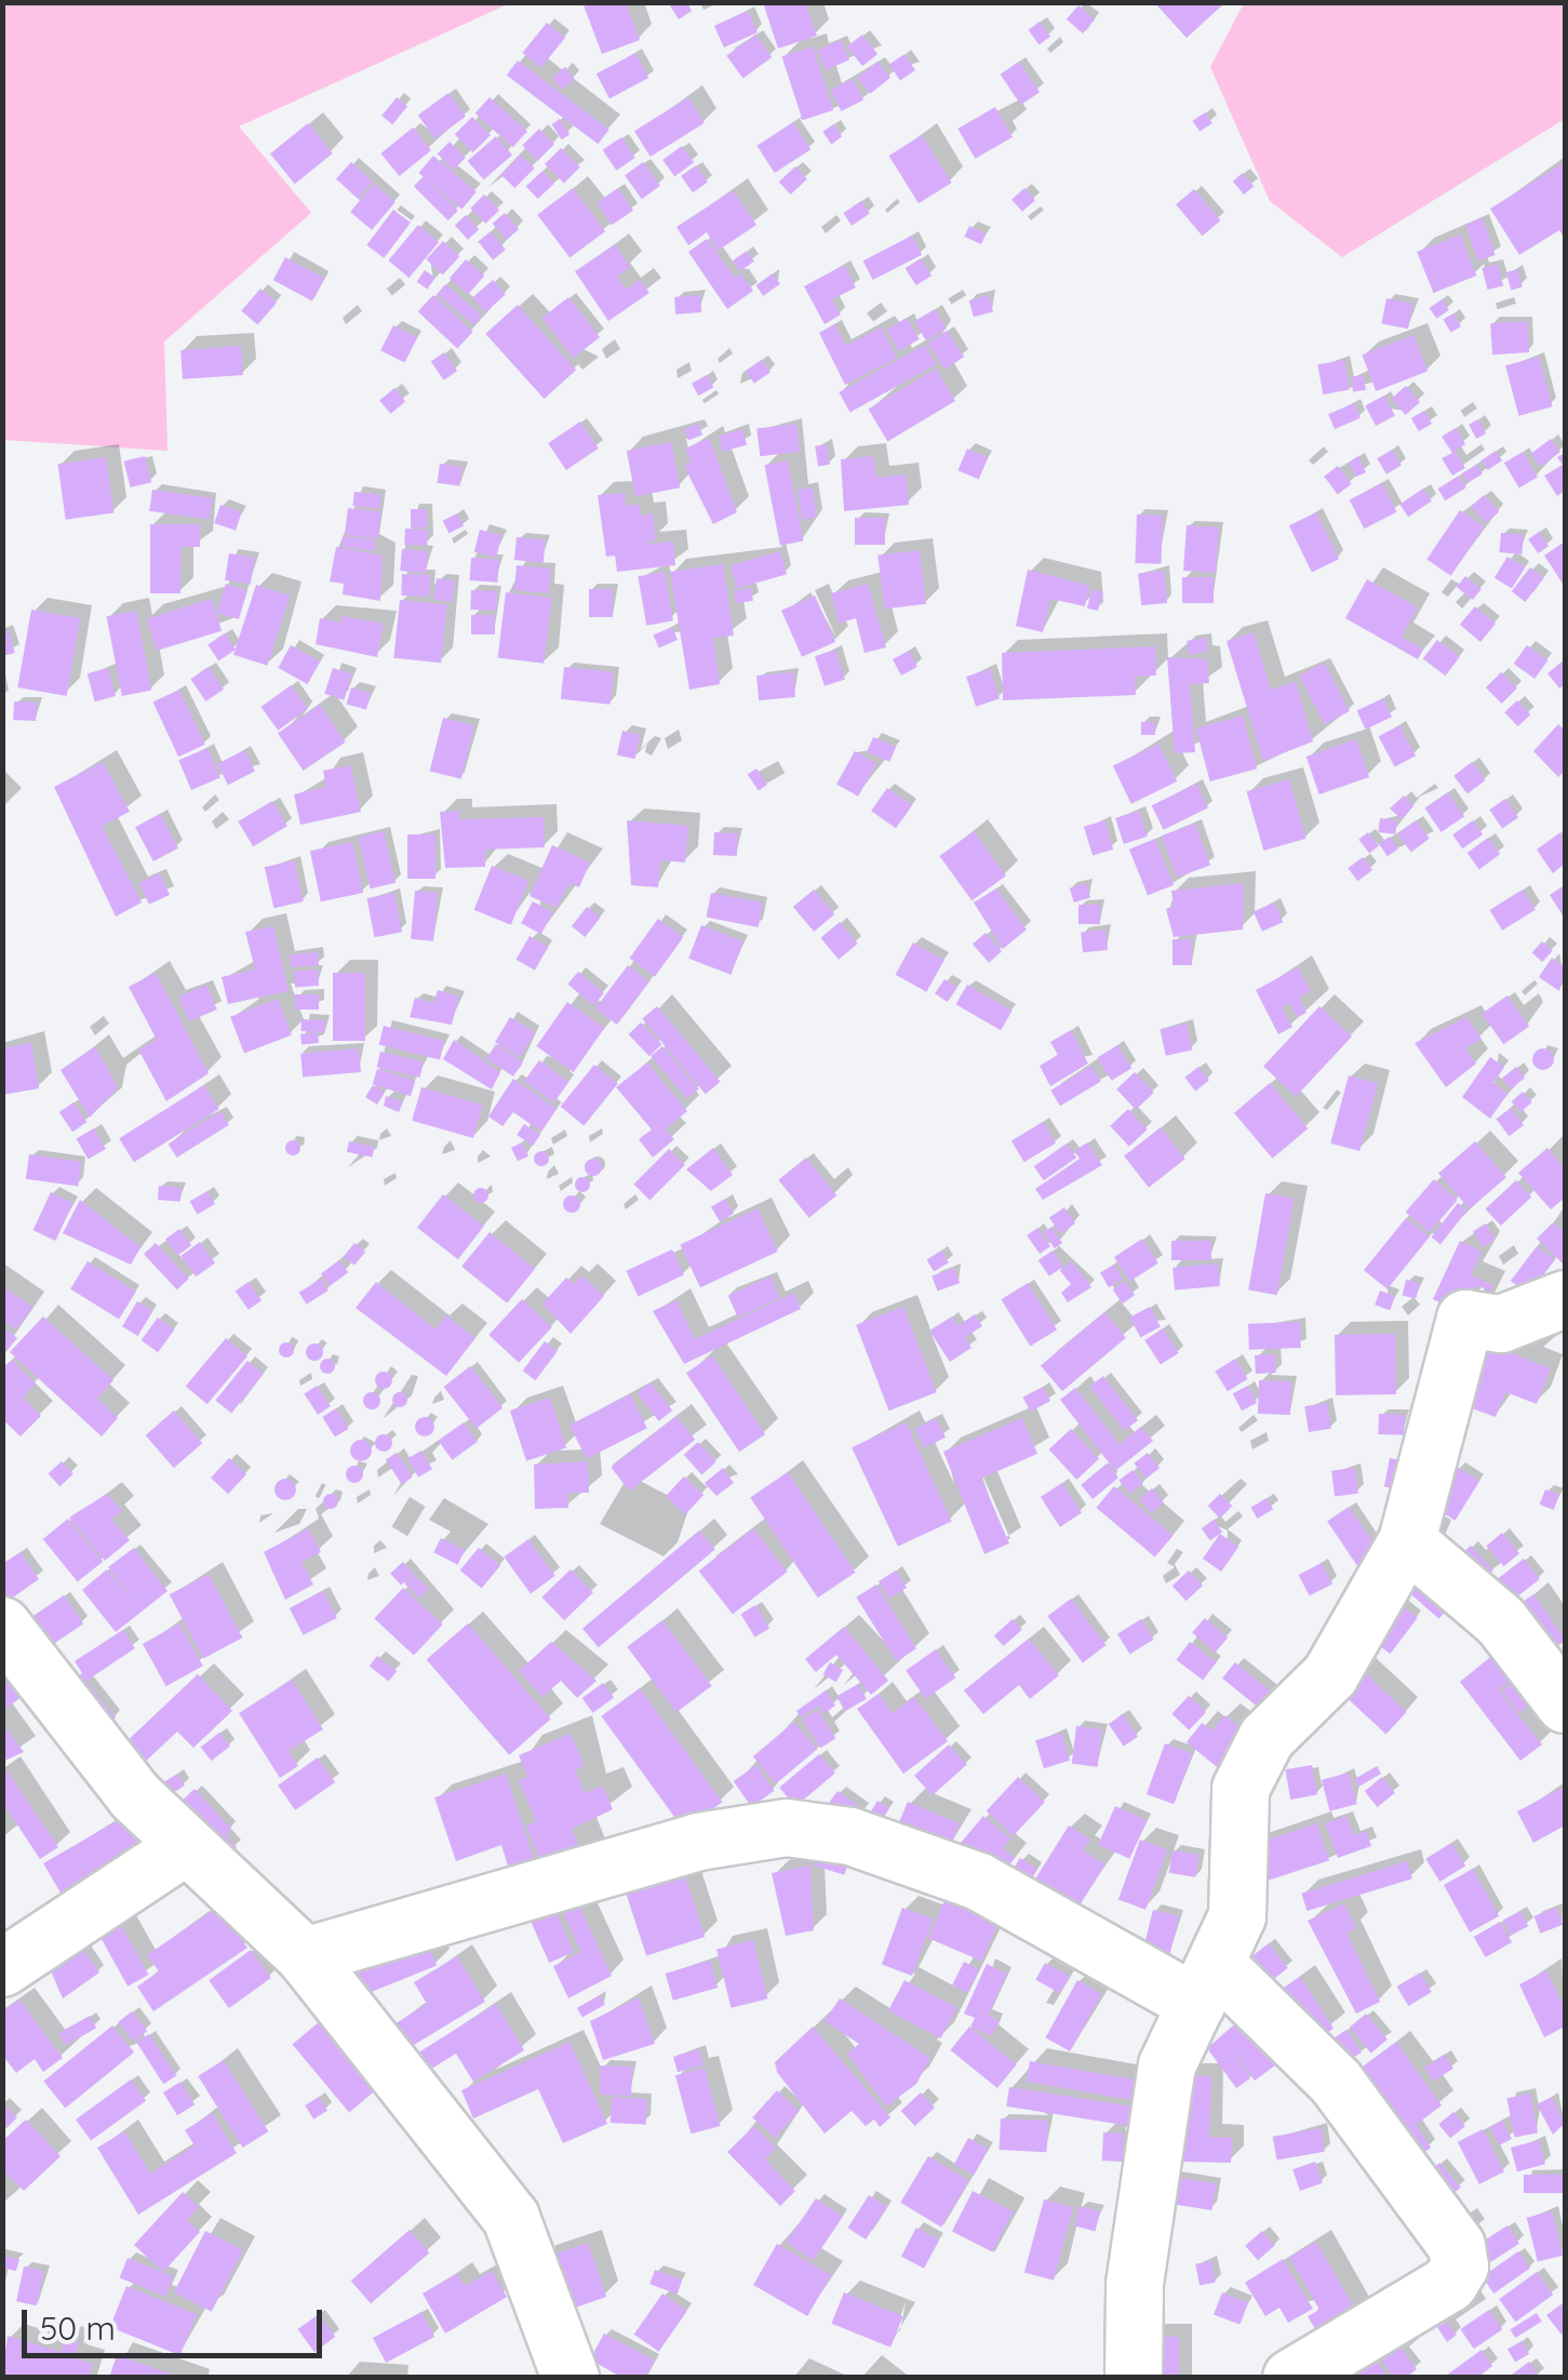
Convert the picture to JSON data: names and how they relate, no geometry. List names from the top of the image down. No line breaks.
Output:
{"scale_bar":"50 m"}
